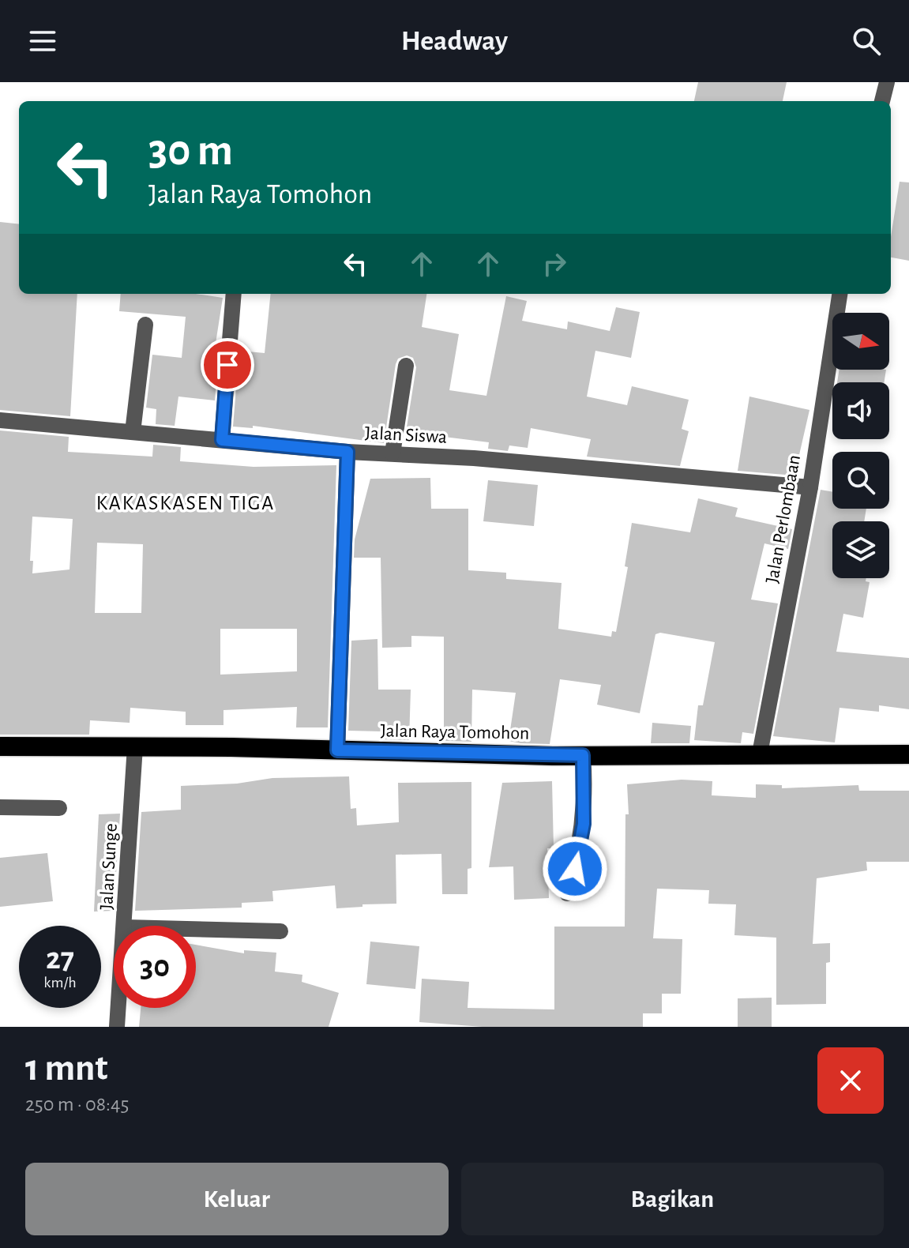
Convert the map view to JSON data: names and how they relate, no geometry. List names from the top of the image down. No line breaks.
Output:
{"streets":{"highway":["Jalan Raya Tomohon"],"street":["Jalan Siswa","Jalan Perlombaan","Jalan Sunge"]},"crossings":[["Jalan Siswa","Jalan Perlombaan"],["Jalan Perlombaan","Jalan Raya Tomohon"],["Jalan Raya Tomohon","Jalan Sunge"]],"districts":["KAKASKASEN TIGA"],"north":"right","page":{"header":"Headway","turn":["30 m","Jalan Raya Tomohon"],"speed":"27 km/h","limit":"30","heading":["1 mnt","250 m · 08:45"],"buttons":["Keluar","Bagikan"]}}
